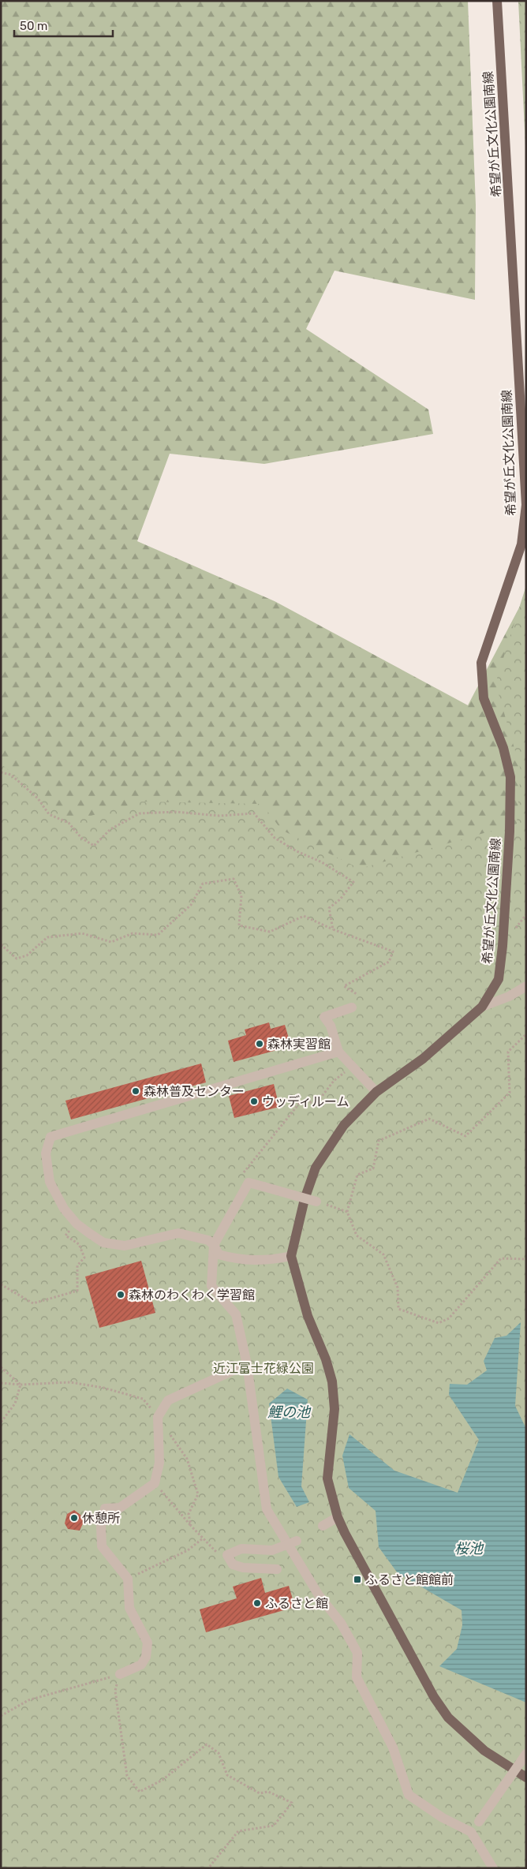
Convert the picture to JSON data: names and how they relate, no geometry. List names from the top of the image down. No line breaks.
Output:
{"streets":{"main road":["希望が丘文化公園南線"]},"water":["鯉の池","桜池"],"parks":["近江富士花緑公園"],"places":{"other":["森林実習館","森林普及センター","ウッディルーム","森林のわくわく学習館","休憩所","ふるさと館"],"transit":["ふるさと館館前"]},"scale_bar":"50 m"}
